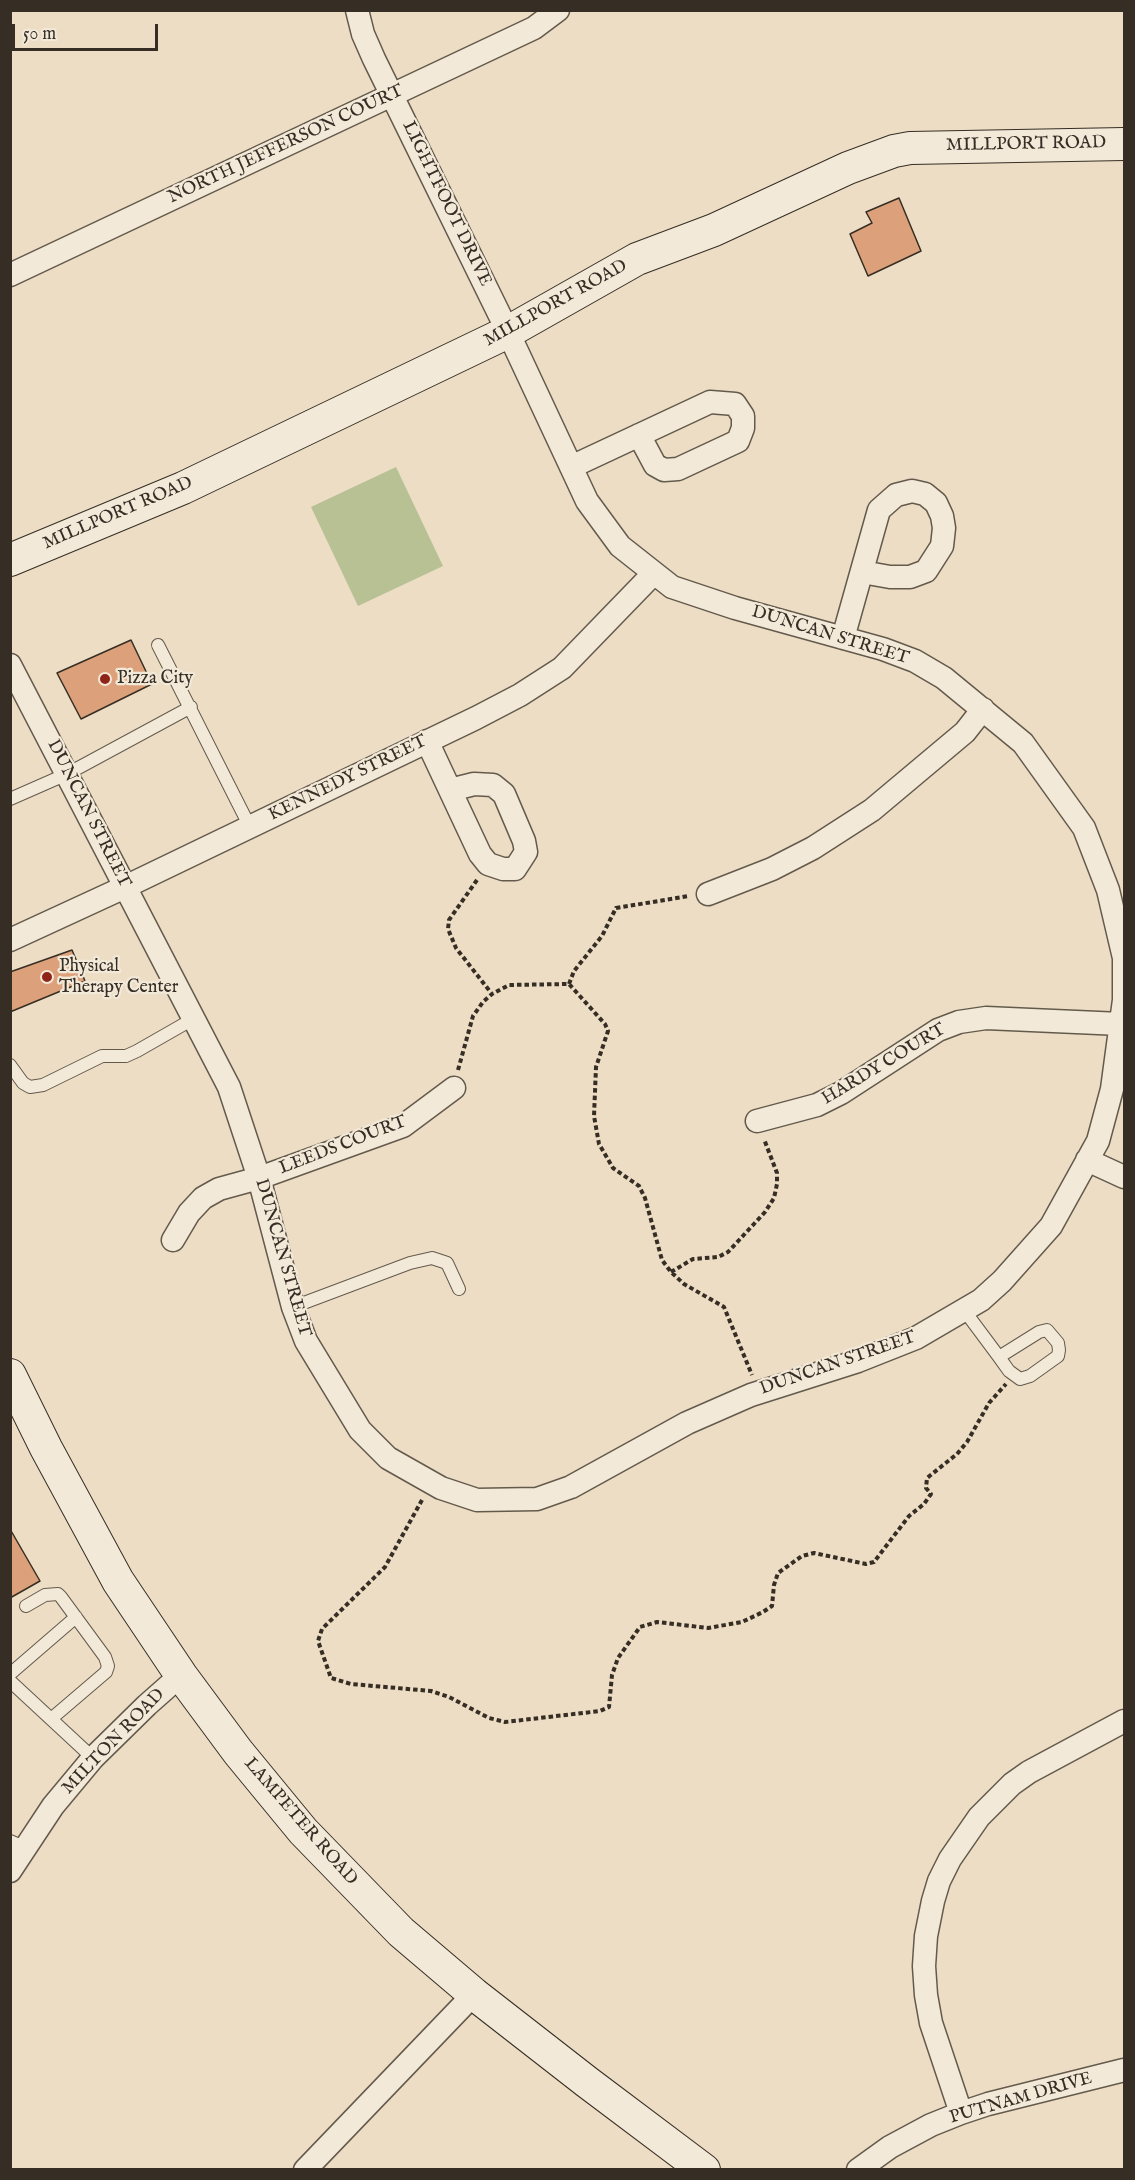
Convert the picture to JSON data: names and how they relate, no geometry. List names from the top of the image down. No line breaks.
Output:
{"streets":{"main road":["MILLPORT ROAD","LAMPETER ROAD"],"street":["NORTH JEFFERSON COURT","LIGHTFOOT DRIVE","DUNCAN STREET","KENNEDY STREET","HARDY COURT","LEEDS COURT","MILTON ROAD","PUTNAM DRIVE"]},"crossings":[["NORTH JEFFERSON COURT","LIGHTFOOT DRIVE"],["MILLPORT ROAD","LIGHTFOOT DRIVE"],["MILLPORT ROAD","DUNCAN STREET"],["LIGHTFOOT DRIVE","DUNCAN STREET"],["DUNCAN STREET","KENNEDY STREET"],["DUNCAN STREET","HARDY COURT"],["DUNCAN STREET","LEEDS COURT"],["MILTON ROAD","LAMPETER ROAD"]],"places":["Pizza City","Physical Therapy Center"],"scale_bar":"50 m"}
